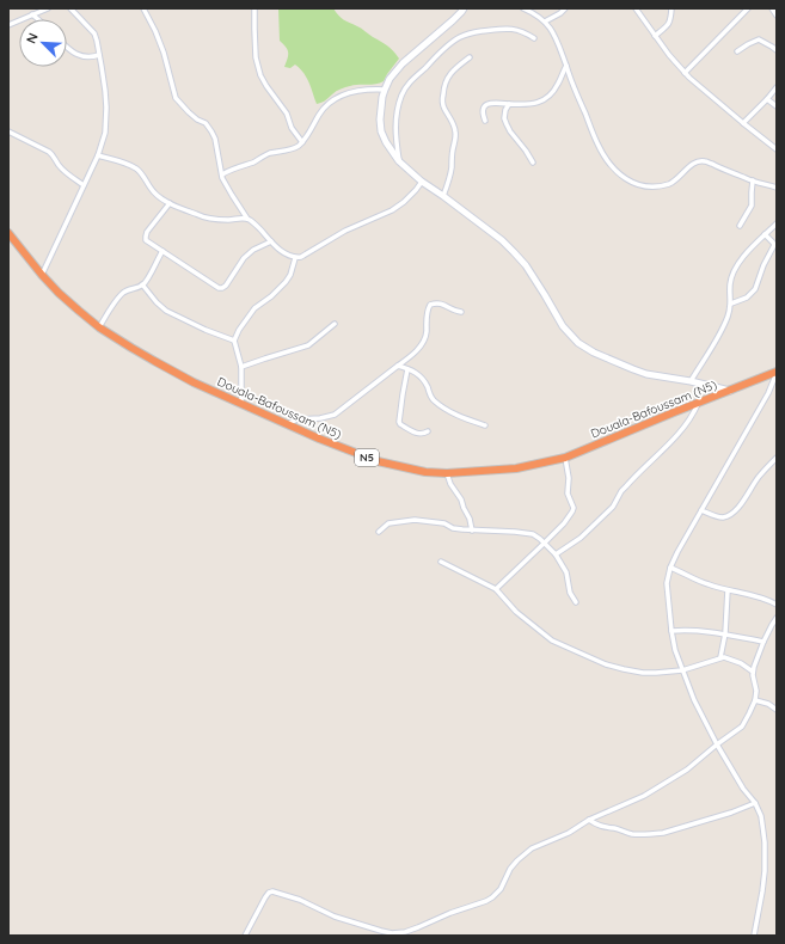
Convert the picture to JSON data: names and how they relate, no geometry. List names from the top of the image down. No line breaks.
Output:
{"streets":{"highway":["Douala-Bafoussam (N5)","N5"]},"north":"top left"}
